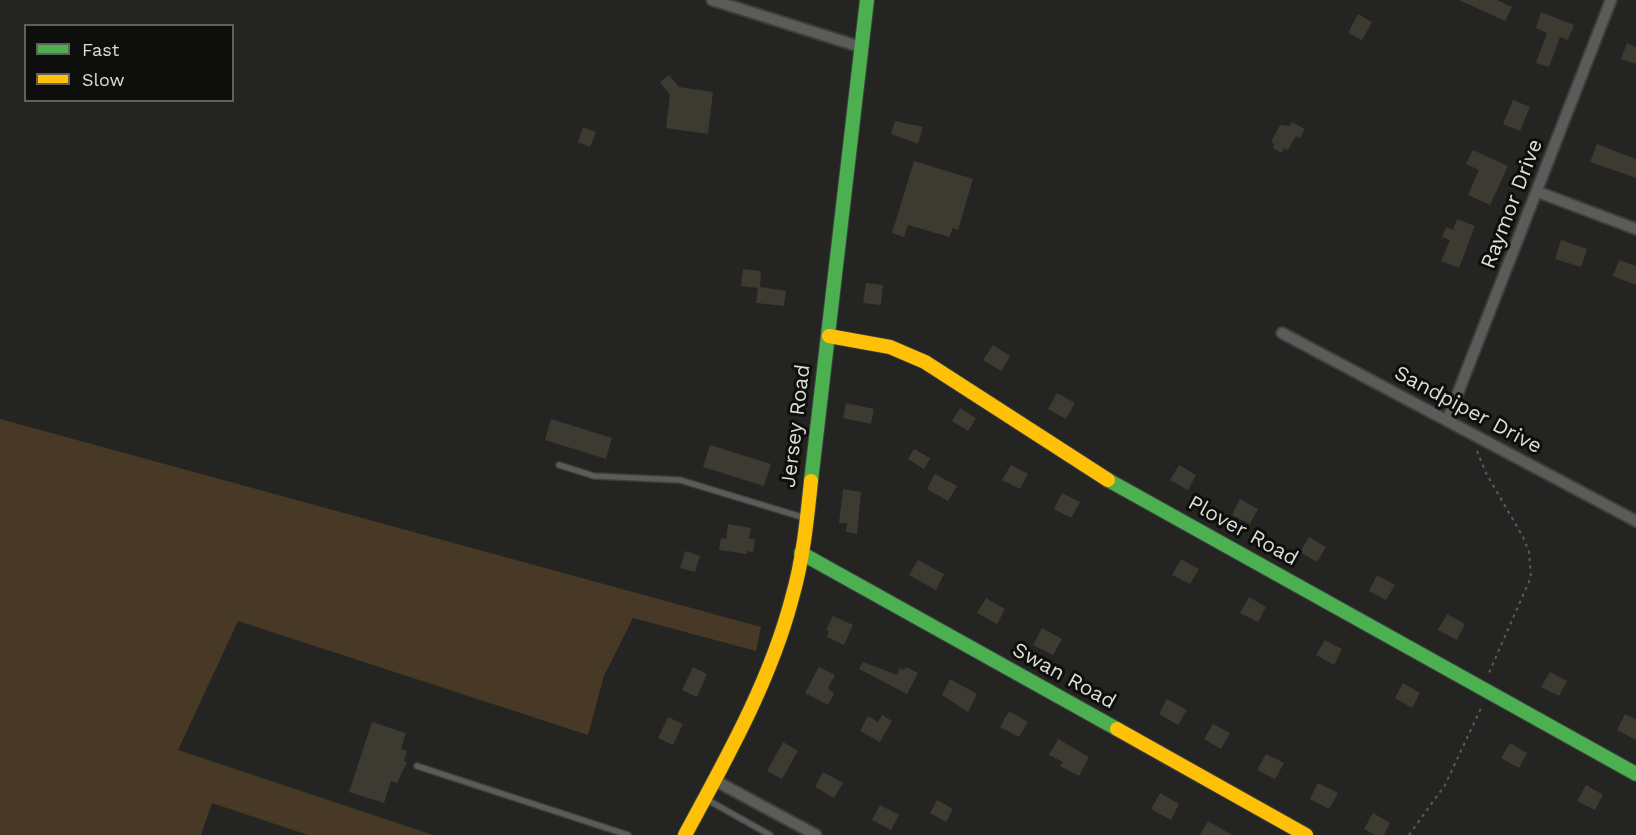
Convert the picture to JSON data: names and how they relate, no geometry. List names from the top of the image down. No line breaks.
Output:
{"streets":{"street":["Raymor Drive","Sandpiper Drive","Jersey Road","Plover Road","Swan Road"]},"crossings":[["Raymor Drive","Sandpiper Drive"],["Jersey Road","Plover Road"],["Jersey Road","Swan Road"]],"legend":["Fast","Slow"]}
